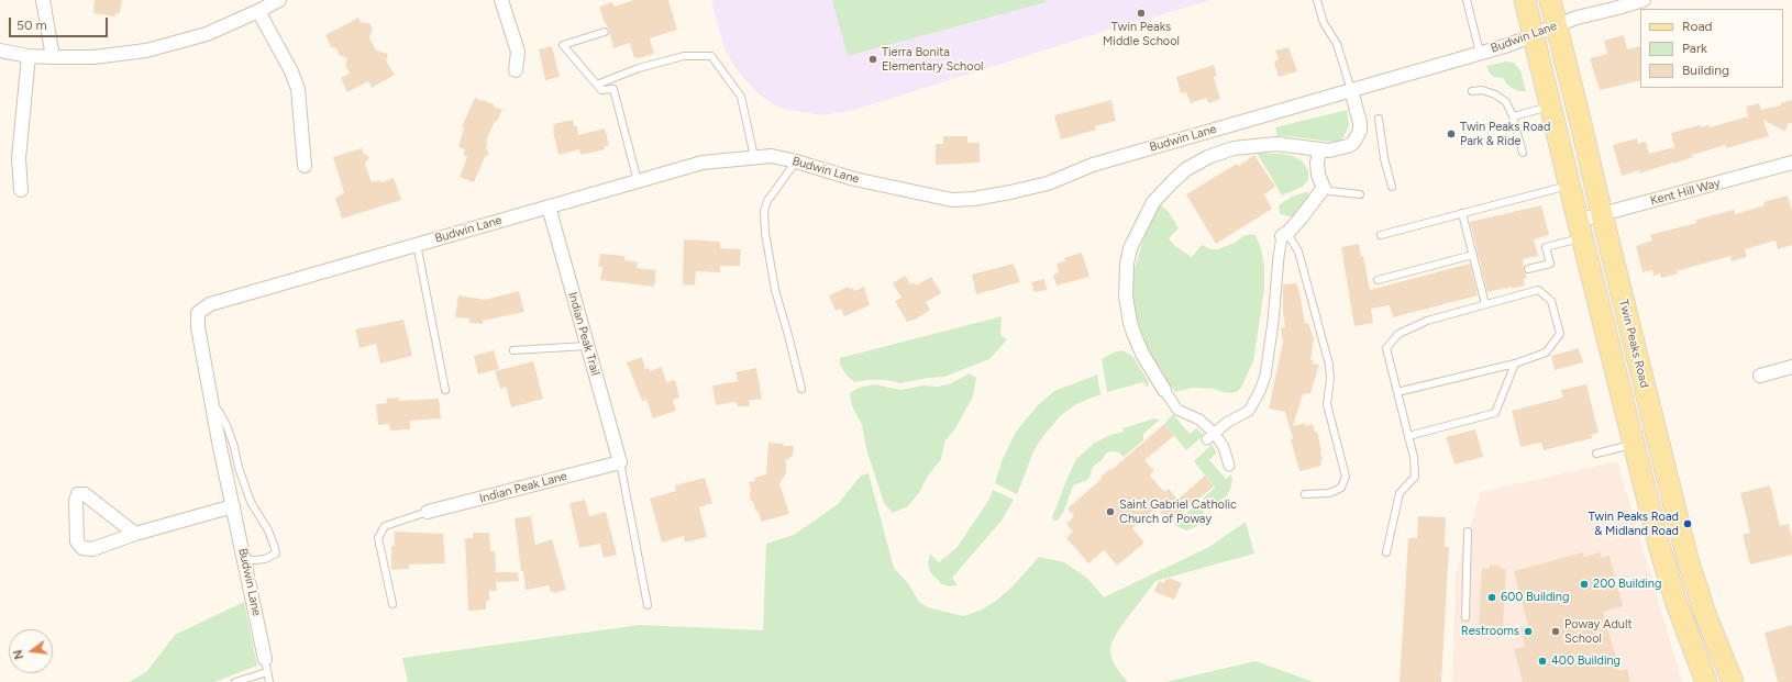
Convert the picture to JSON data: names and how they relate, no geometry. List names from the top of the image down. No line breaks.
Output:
{"streets":{"main road":["Twin Peaks Road"],"street":["Budwin Lane","Kent Hill Way","Indian Peak Trail","Indian Peak Lane"]},"crossings":[["Budwin Lane","Indian Peak Trail"],["Budwin Lane","Twin Peaks Road"],["Kent Hill Way","Twin Peaks Road"],["Indian Peak Trail","Indian Peak Lane"]],"places":["Twin Peaks Middle School","Tierra Bonita Elementary School","Twin Peaks Road Park & Ride","Saint Gabriel Catholic Church of Poway","Twin Peaks Road & Midland Road","200 Building","600 Building","Restrooms","Poway Adult School","400 Building"],"legend":["Road","Park","Building"],"scale_bar":"50 m","north":"left"}
